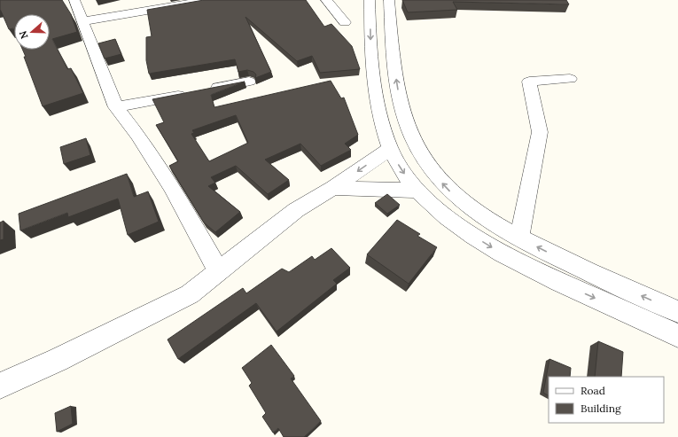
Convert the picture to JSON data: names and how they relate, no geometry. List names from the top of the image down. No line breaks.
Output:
{"legend":["Road","Building"],"north":"left"}
